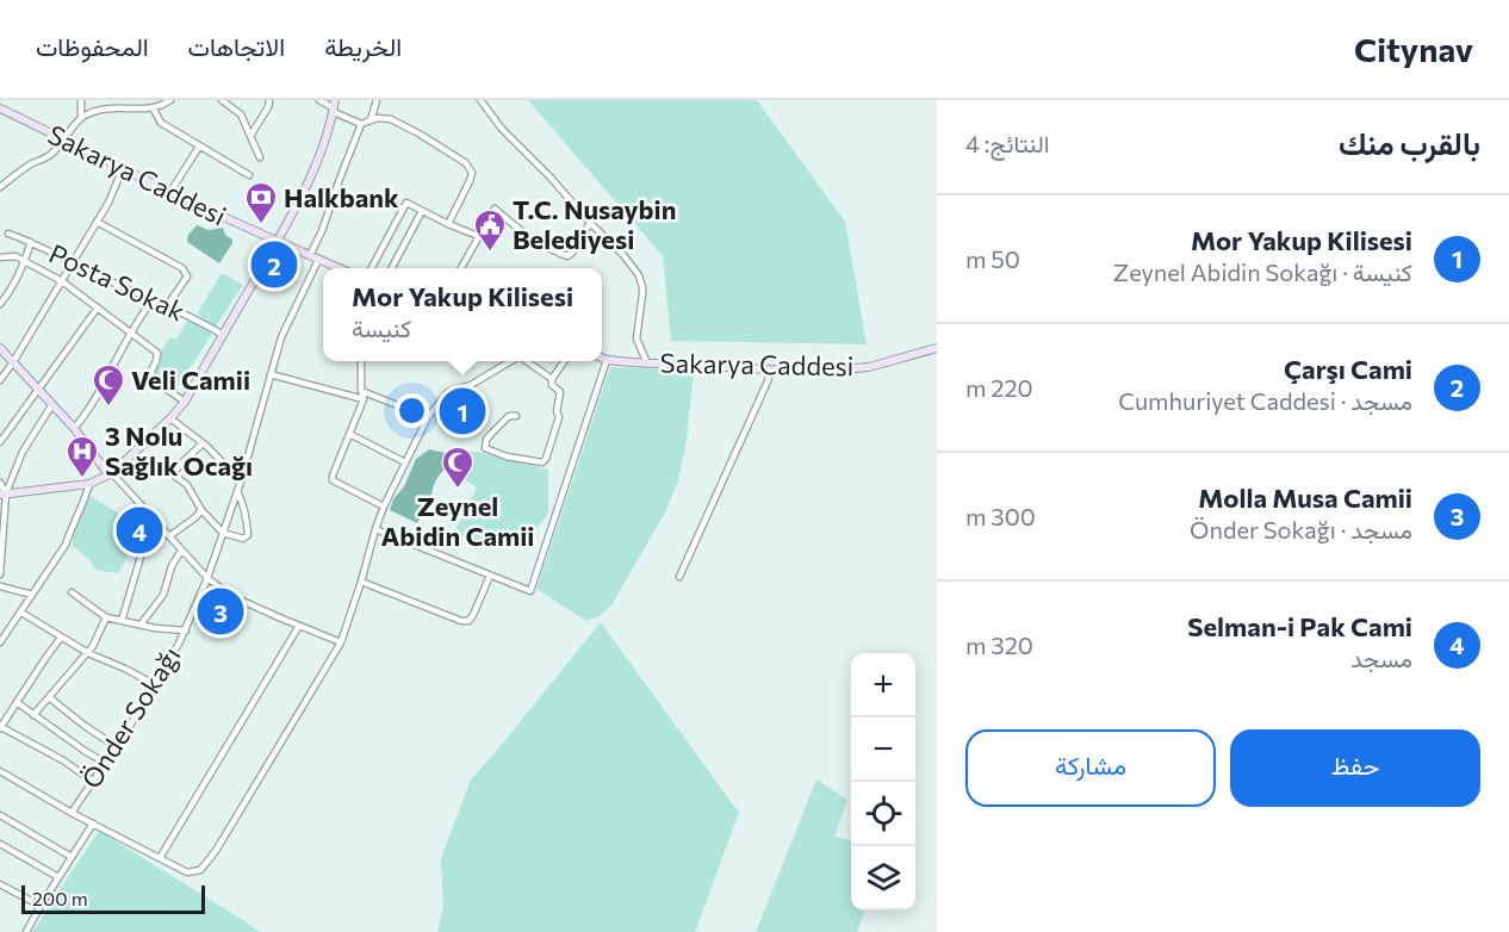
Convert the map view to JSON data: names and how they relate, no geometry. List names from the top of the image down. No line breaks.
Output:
{"streets":{"street":["Sakarya Caddesi","Posta Sokak","Önder Sokağı"]},"crossings":[["Sakarya Caddesi","Önder Sokağı"]],"places":{"bank":["Halkbank"],"public building":["T.C. Nusaybin Belediyesi"],"mosque":["Veli Camii","Zeynel Abidin Camii"],"hospital":["3 Nolu Sağlık Ocağı"]},"scale_bar":"200 m","page":{"header":"Citynav","nav":["الخريطة","الاتجاهات","المحفوظات"],"heading":["بالقرب منك","النتائج: 4"],"list":[{"mark":"1","name":"Mor Yakup Kilisesi","note":"كنيسة · Zeynel Abidin Sokağı","value":"50 m"},{"mark":"2","name":"Çarşı Cami","note":"مسجد · Cumhuriyet Caddesi","value":"220 m"},{"mark":"3","name":"Molla Musa Camii","note":"مسجد · Önder Sokağı","value":"300 m"},{"mark":"4","name":"Selman-i Pak Cami","note":"مسجد","value":"320 m"}],"pins":["2","1","4","3"],"popup":["Mor Yakup Kilisesi","كنيسة"],"map_buttons":["+","−"],"buttons":["حفظ","مشاركة"],"scale":"200 m"}}
